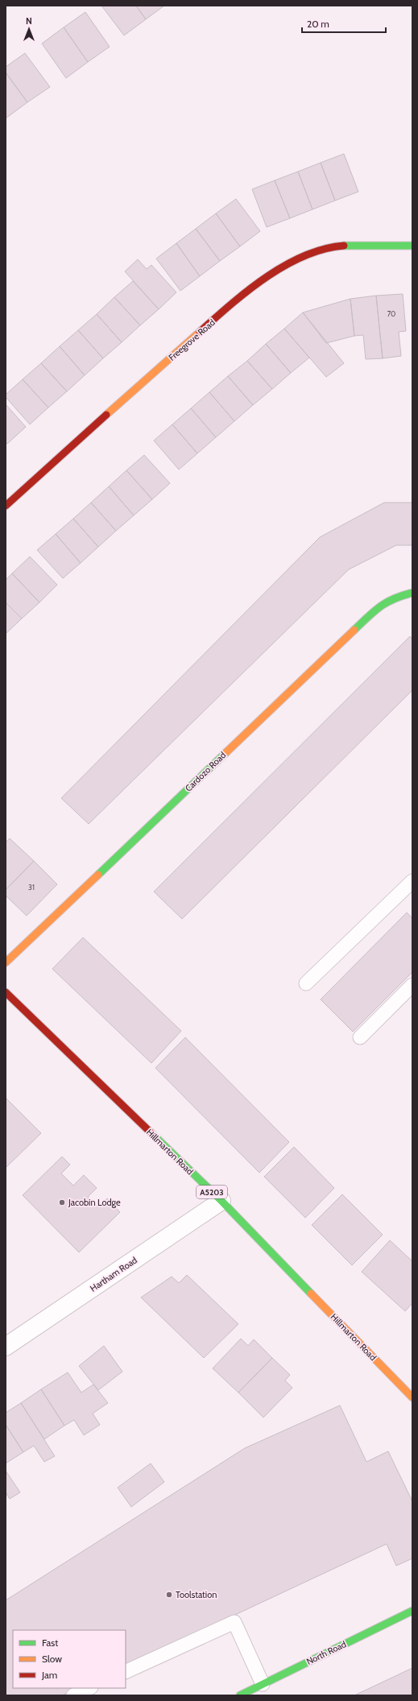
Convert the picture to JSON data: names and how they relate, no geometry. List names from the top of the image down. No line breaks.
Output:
{"streets":{"street":["Freegrove Road","Cardozo Road","Hillmarton Road","A5203","Hartham Road","North Road"]},"crossings":[["Hillmarton Road","Hartham Road"]],"places":["Jacobin Lodge","Toolstation"],"house_numbers":["70","31"],"legend":["Fast","Slow","Jam"],"scale_bar":"20 m","north":"top"}
